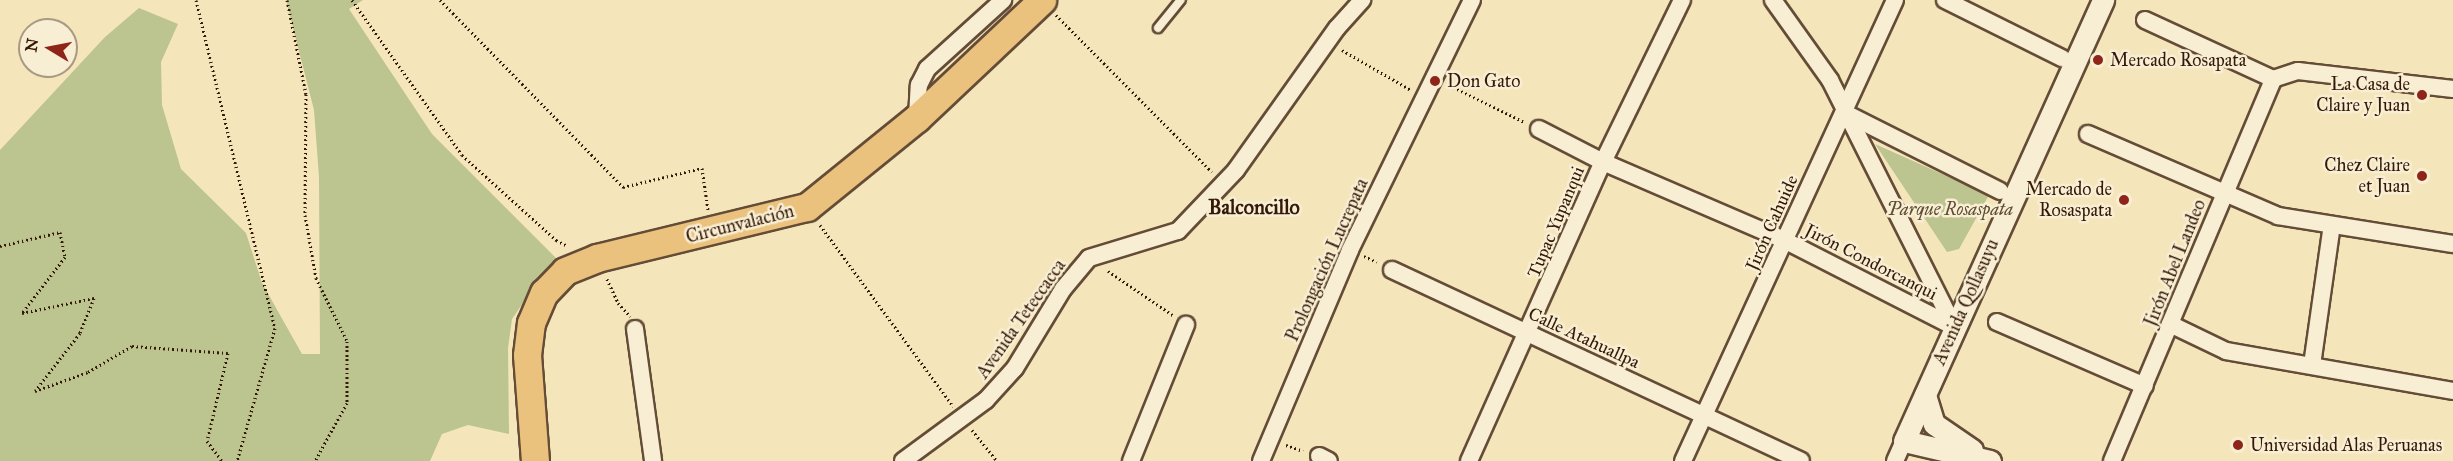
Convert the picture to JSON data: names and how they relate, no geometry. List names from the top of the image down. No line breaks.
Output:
{"streets":{"highway":["Circunvalación"],"street":["Tupac Yupanqui","Jirón Cahuide","Prolongación Lucrepata","Jirón Condorcanqui","Jirón Abel Landeo","Avenida Qollasuyu","Avenida Teteccacca","Calle Atahuallpa"]},"crossings":[["Tupac Yupanqui","Jirón Condorcanqui"],["Tupac Yupanqui","Calle Atahuallpa"],["Jirón Cahuide","Jirón Condorcanqui"],["Jirón Cahuide","Calle Atahuallpa"],["Jirón Condorcanqui","Avenida Qollasuyu"]],"districts":["Balconcillo"],"parks":["Parque Rosaspata"],"places":["Mercado Rosapata","Don Gato","La Casa de Claire y Juan","Chez Claire et Juan","Mercado de Rosaspata","Universidad Alas Peruanas"],"north":"left"}
